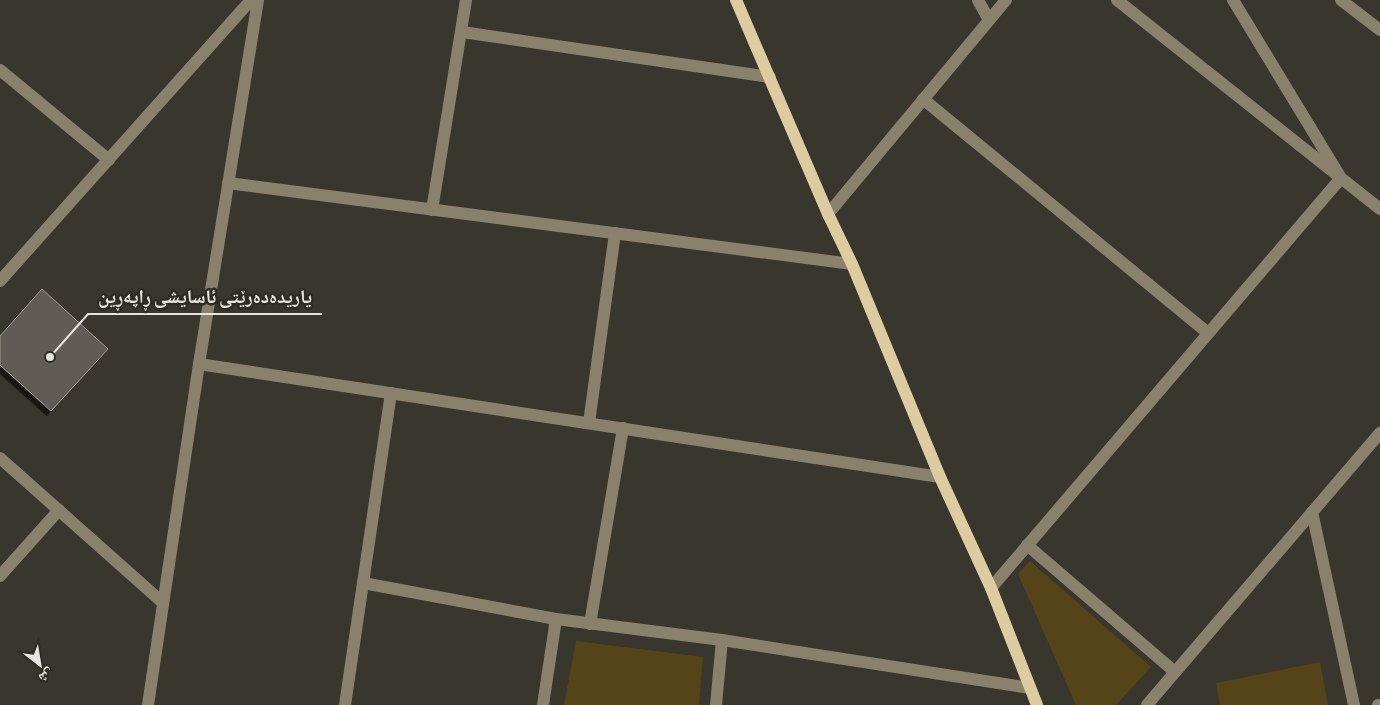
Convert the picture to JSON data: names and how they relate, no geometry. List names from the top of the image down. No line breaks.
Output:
{"places":["یاریدەدەرێتی ئاسایشی ڕاپەڕین"],"north":"bottom right"}
